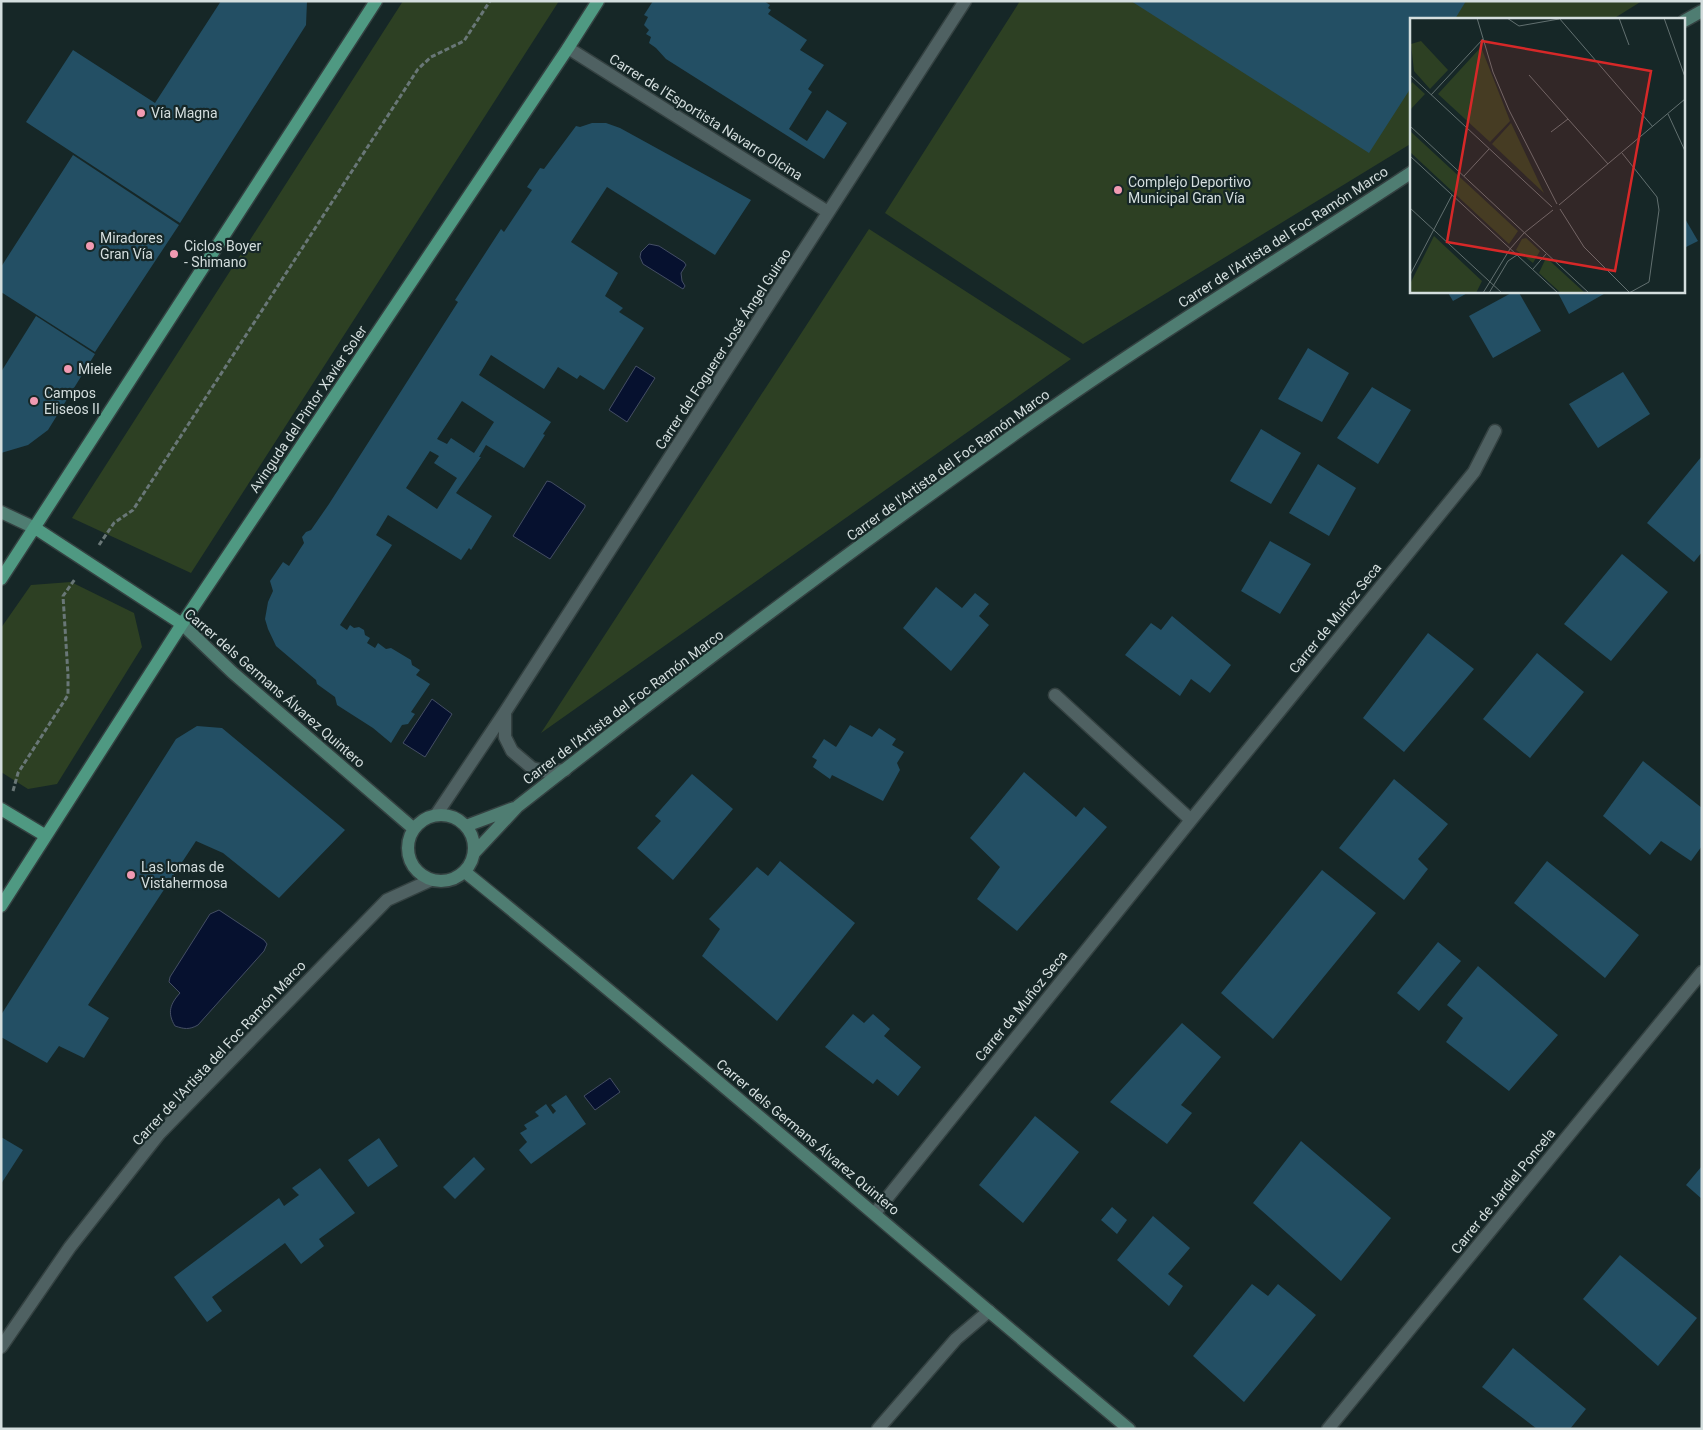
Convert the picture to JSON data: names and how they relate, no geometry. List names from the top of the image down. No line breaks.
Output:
{"streets":{"main road":["Avinguda del Pintor Xavier Soler","Carrer dels Germans Álvarez Quintero"],"street":["Carrer de l'Esportista Navarro Olcina","Carrer de l'Artista del Foc Ramón Marco","Carrer del Foguerer José Ángel Guirao","Carrer de Muñoz Seca","Carrer de Jardiel Poncela"]},"crossings":[["Carrer de l'Esportista Navarro Olcina","Carrer del Foguerer José Ángel Guirao"],["Carrer de l'Esportista Navarro Olcina","Avinguda del Pintor Xavier Soler"],["Carrer de l'Artista del Foc Ramón Marco","Carrer del Foguerer José Ángel Guirao"],["Carrer de l'Artista del Foc Ramón Marco","Carrer dels Germans Álvarez Quintero"],["Carrer del Foguerer José Ángel Guirao","Carrer dels Germans Álvarez Quintero"],["Avinguda del Pintor Xavier Soler","Carrer dels Germans Álvarez Quintero"],["Carrer de Muñoz Seca","Carrer dels Germans Álvarez Quintero"]],"places":["Vía Magna","Complejo Deportivo Municipal Gran Vía","Miradores Gran Vía","Ciclos Boyer - Shimano","Miele","Campos Eliseos II","Las lomas de Vistahermosa"]}
